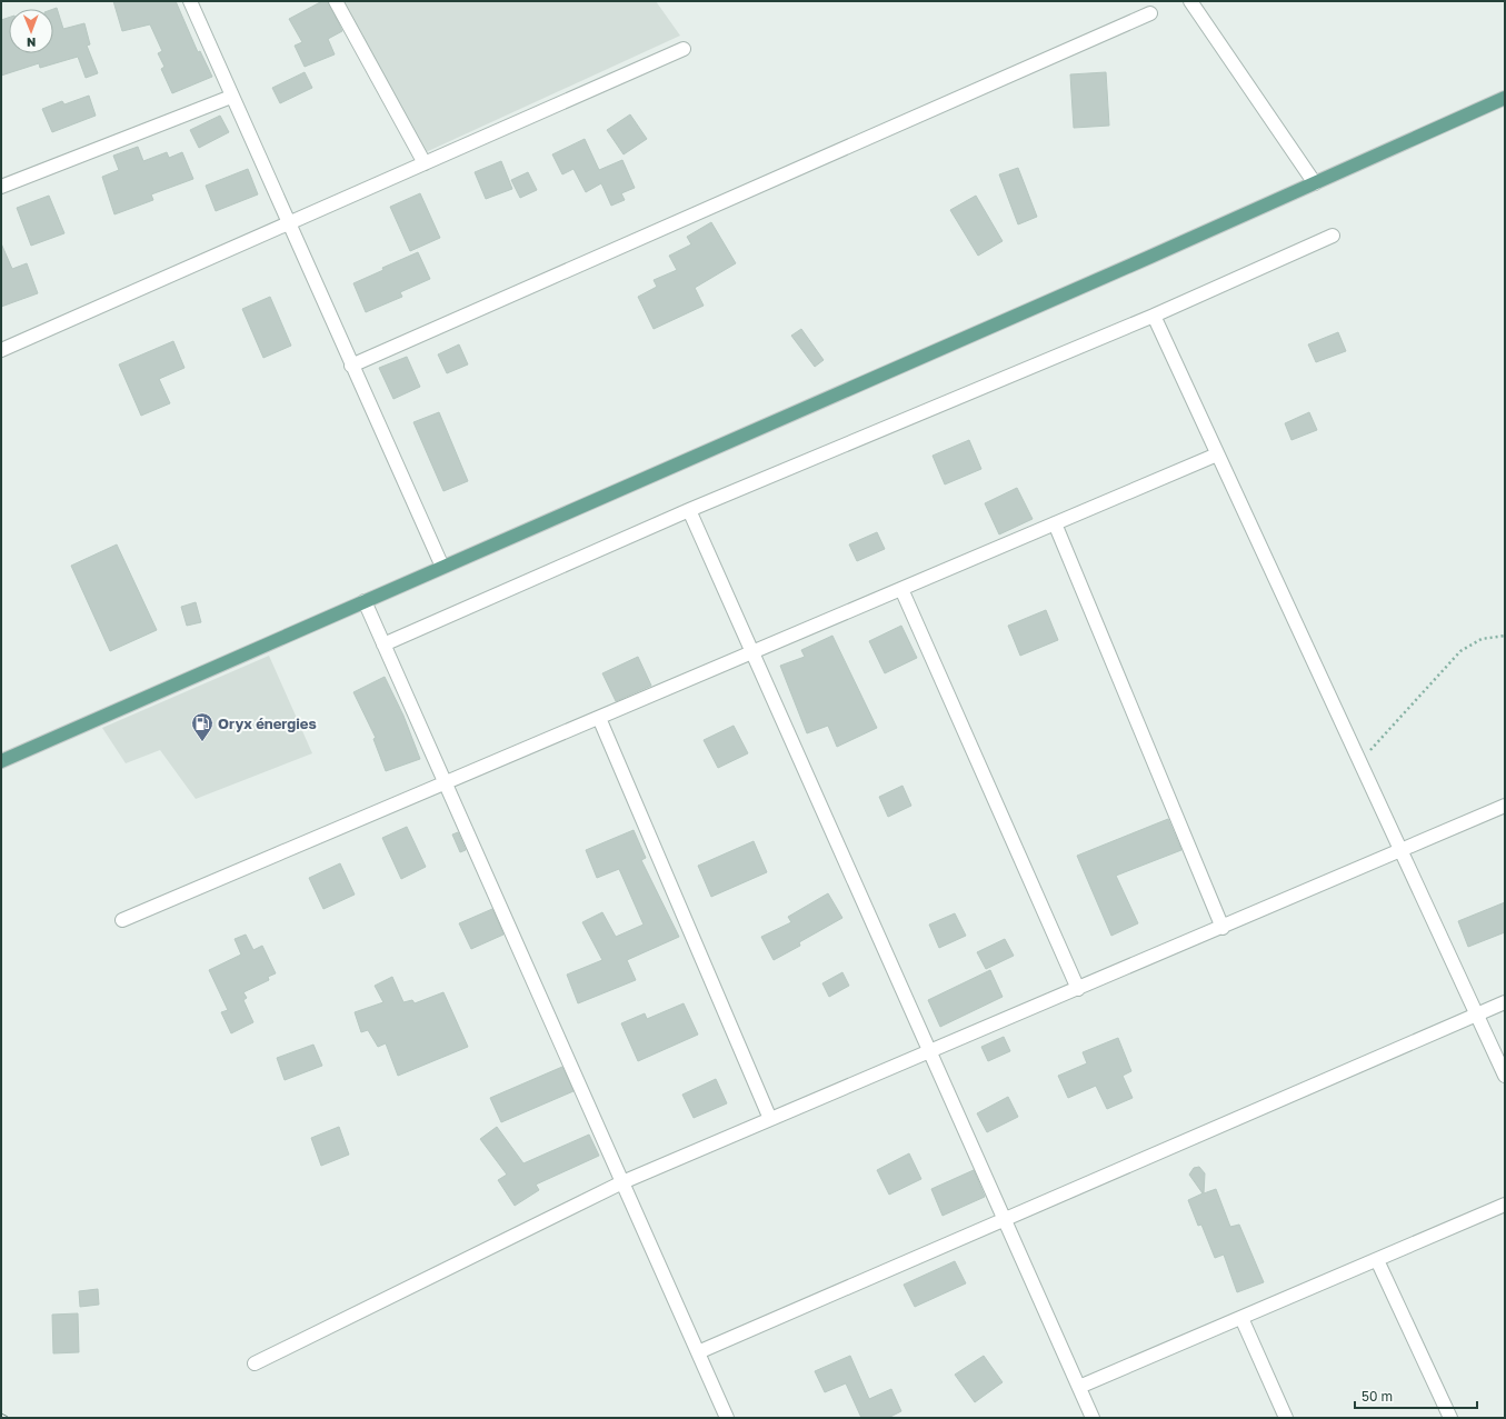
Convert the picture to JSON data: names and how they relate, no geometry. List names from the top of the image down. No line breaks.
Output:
{"places":{"fuel station":["Oryx énergies"]},"scale_bar":"50 m","north":"bottom"}
